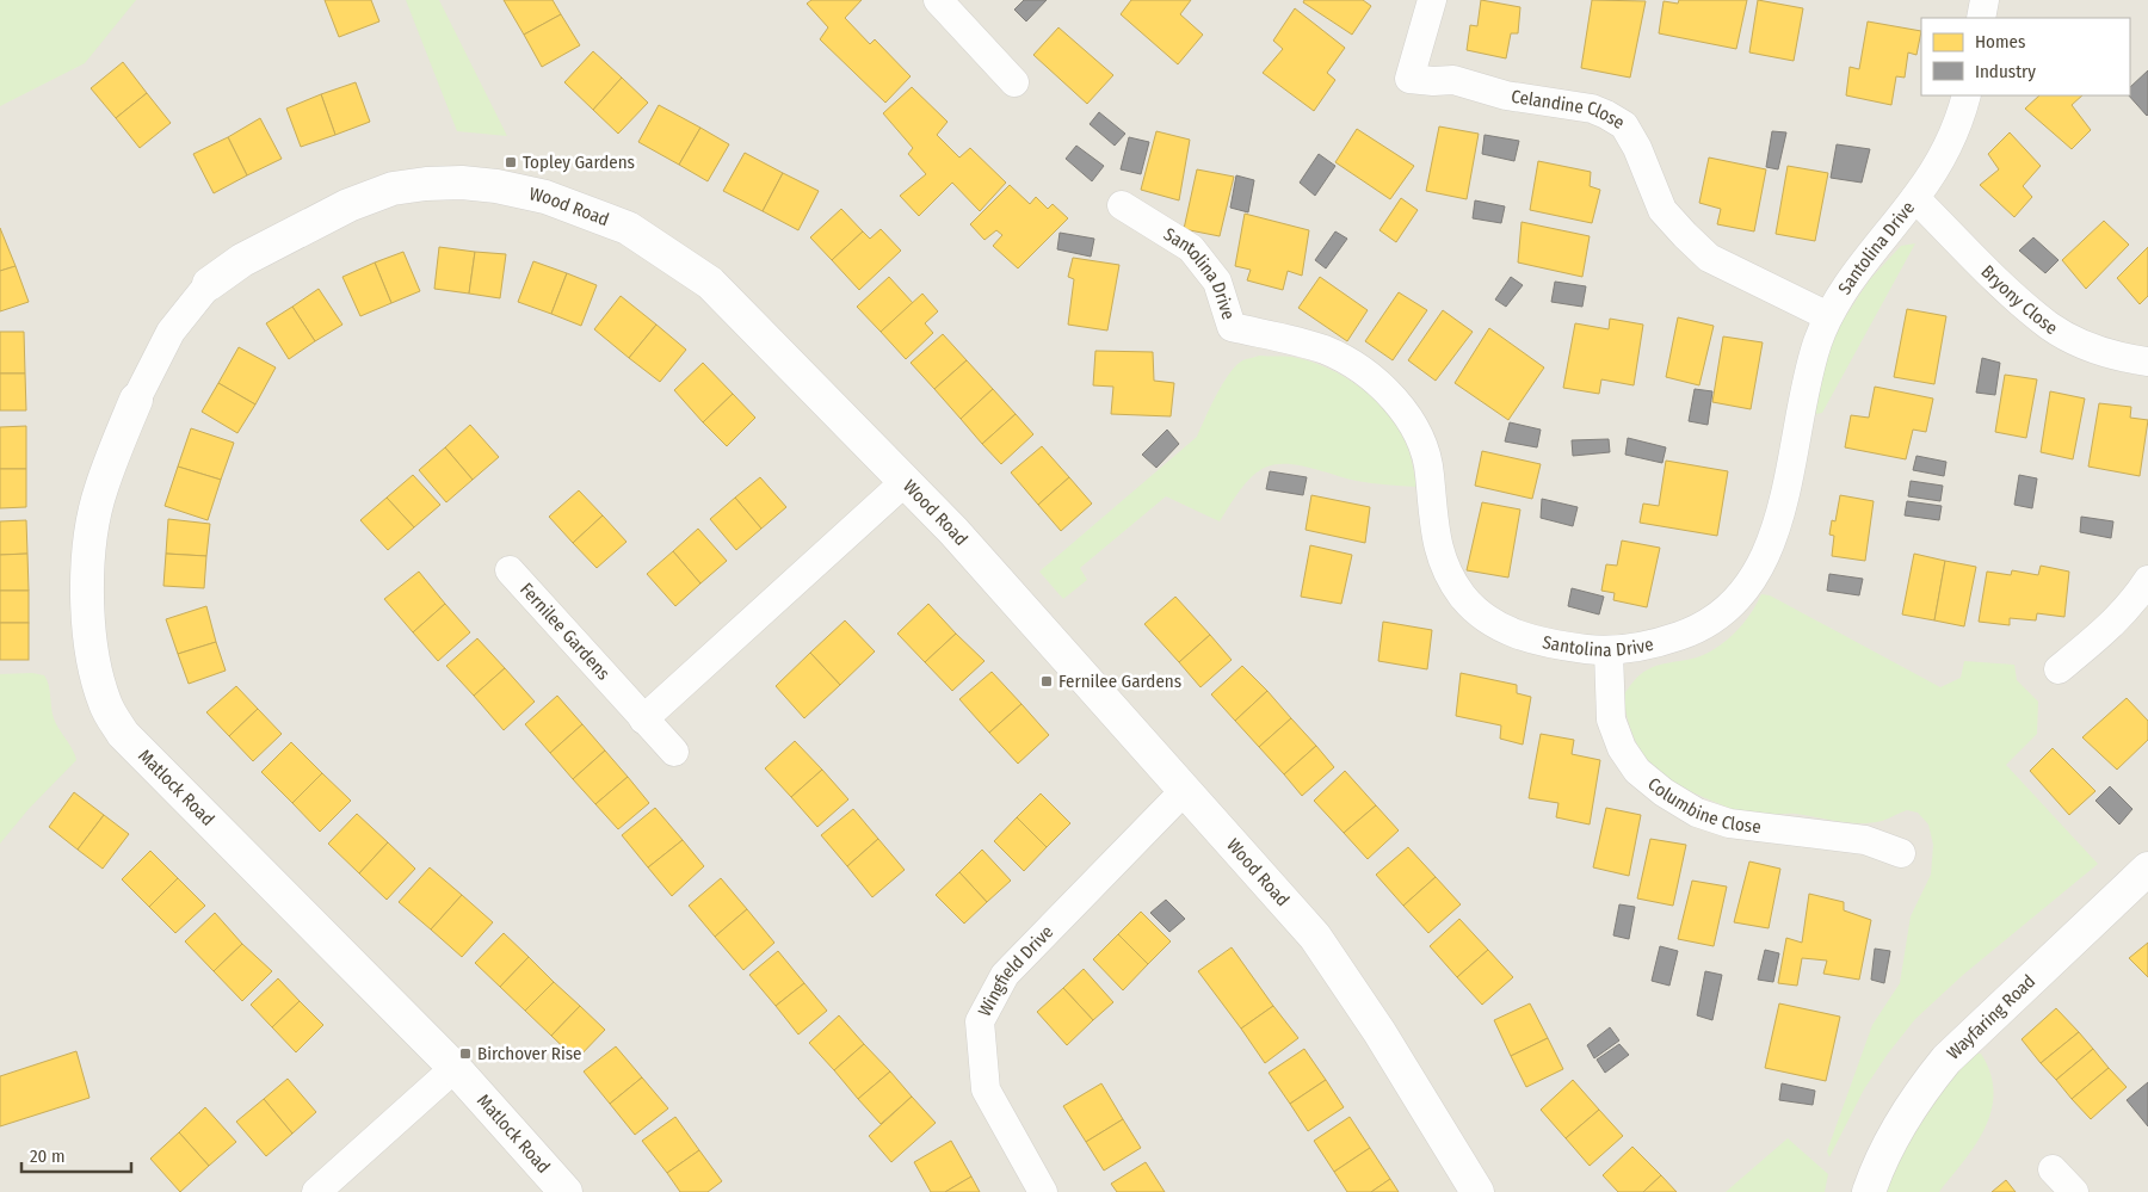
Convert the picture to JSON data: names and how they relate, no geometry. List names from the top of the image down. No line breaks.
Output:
{"streets":{"street":["Celandine Close","Wood Road","Santolina Drive","Bryony Close","Fernilee Gardens","Matlock Road","Columbine Close","Wingfield Drive","Wayfaring Road"]},"crossings":[["Celandine Close","Santolina Drive"],["Wood Road","Matlock Road"],["Wood Road","Wingfield Drive"],["Santolina Drive","Bryony Close"],["Santolina Drive","Columbine Close"]],"places":{"transit":["Topley Gardens","Fernilee Gardens","Birchover Rise"]},"legend":["Homes","Industry"],"scale_bar":"20 m"}
